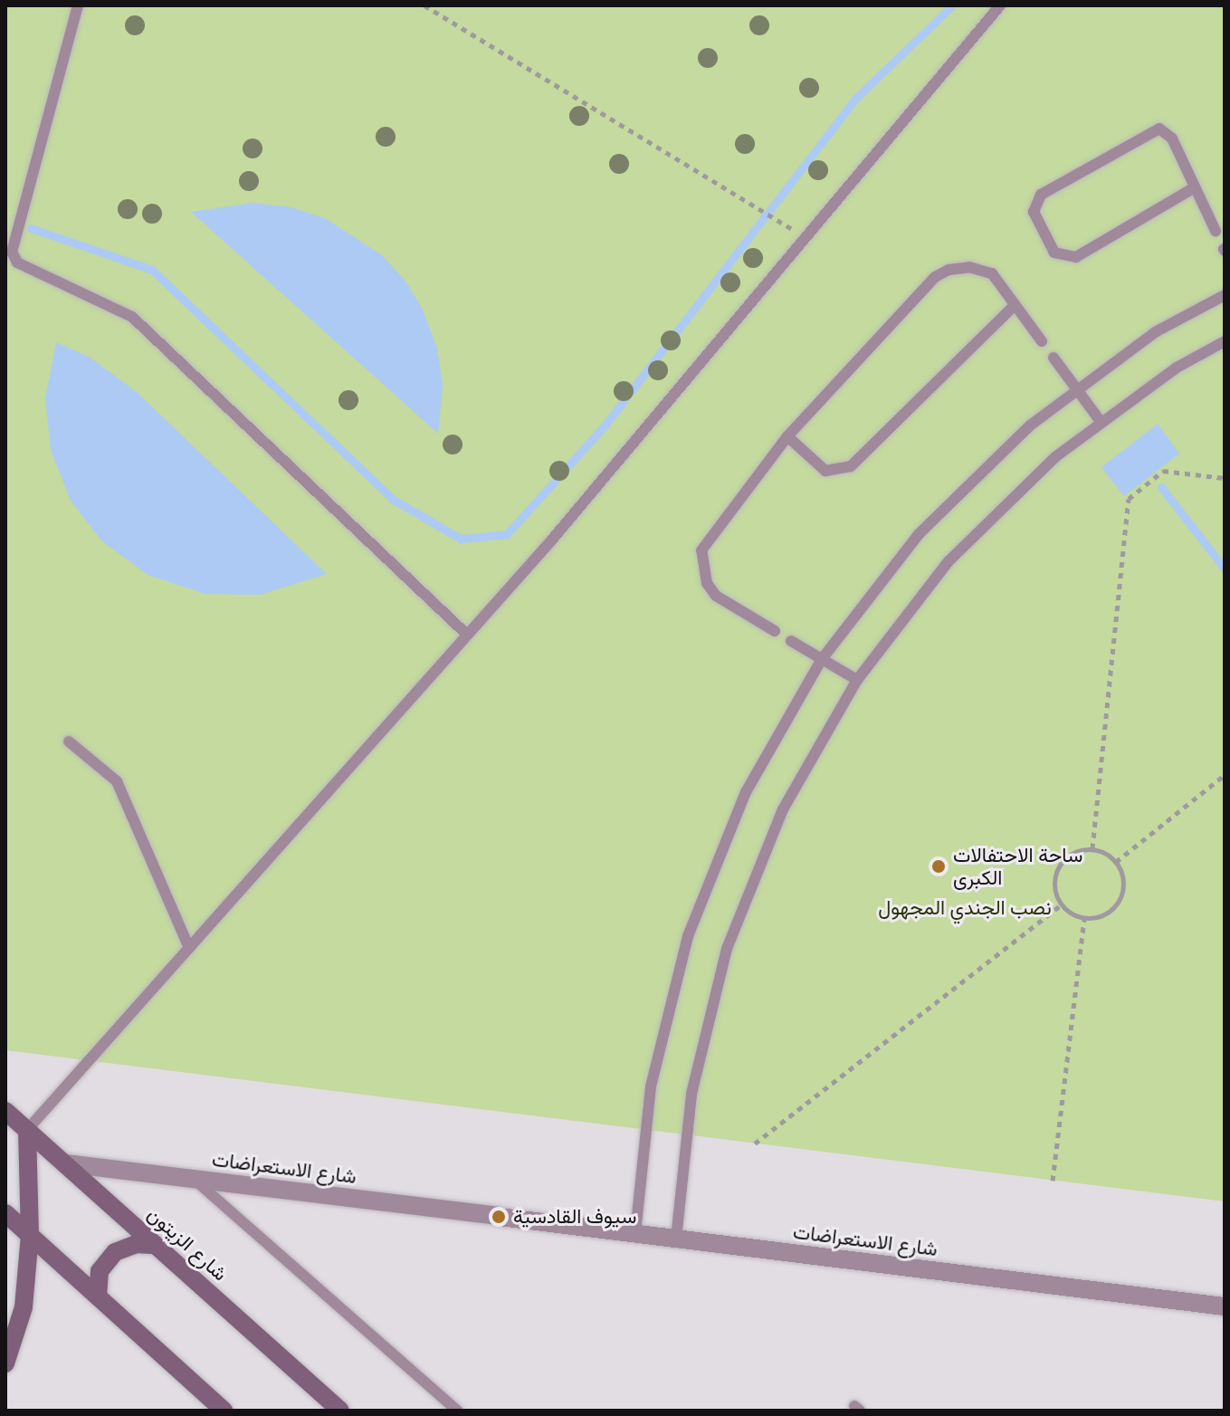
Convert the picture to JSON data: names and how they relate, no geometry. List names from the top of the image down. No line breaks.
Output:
{"streets":{"main road":["شارع الزيتون"],"street":["شارع الاستعراضات"]},"crossings":[["شارع الاستعراضات","شارع الزيتون"]],"parks":["نصب الجندي المجهول"],"places":["ساحة الاحتفالات الكبرى","سيوف القادسية"]}
